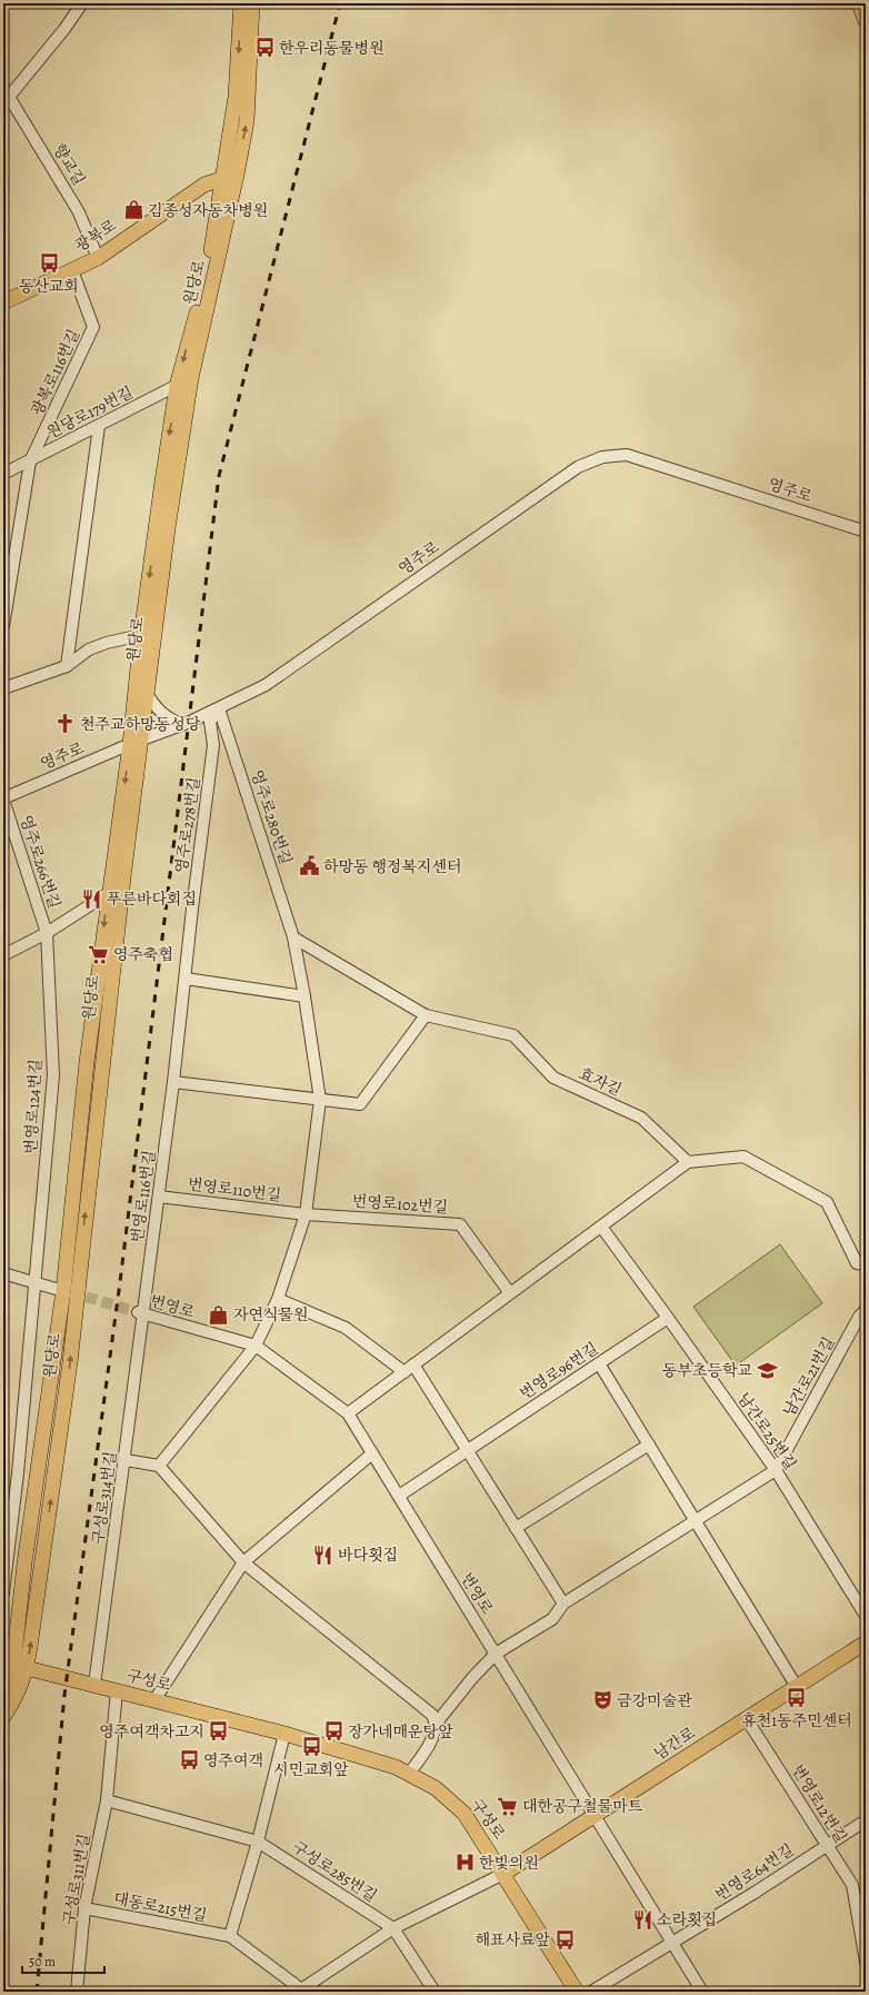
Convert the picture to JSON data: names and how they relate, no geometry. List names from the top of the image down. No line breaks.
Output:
{"streets":{"main road":["광복로","원당로","구성로","남간로"],"street":["향교길","광복로116번길","원당로179번길","영주로","영주로280번길","영주로278번길","영주로266번길","효자길","번영로124번길","번영로110번길","번영로116번길","번영로102번길","번영로","번영로96번길","남간로21번길","남간로25번길","구성로314번길","번영로12번길","구성로285번길","번영로64번길","구성로311번길","대동로215번길"]},"crossings":[["향교길","광복로"],["광복로","원당로"],["광복로","광복로116번길"],["원당로","원당로179번길"],["원당로","영주로"],["원당로","구성로"],["광복로116번길","원당로179번길"],["영주로","영주로280번길"],["영주로","영주로278번길"],["영주로","영주로266번길"],["영주로280번길","영주로278번길"],["영주로280번길","효자길"],["영주로278번길","번영로116번길"],["영주로266번길","번영로124번길"],["번영로110번길","번영로116번길"],["번영로110번길","번영로102번길"],["번영로116번길","번영로"],["번영로116번길","구성로314번길"],["번영로","번영로96번길"],["번영로","구성로314번길"],["번영로","남간로"],["번영로","번영로64번길"],["번영로96번길","남간로25번길"],["남간로21번길","남간로25번길"],["구성로314번길","구성로"],["구성로","남간로"],["구성로","구성로311번길"],["남간로","번영로12번길"],["번영로12번길","번영로64번길"],["구성로311번길","대동로215번길"]],"places":{"bus stop":["한우리동물병원","동산교회","휴천1동주민센터","영주여객차고지","장가네매운탕앞","시민교회앞","영주여객","해표사료앞"],"shop":["김종성자동차병원","자연식물원"],"church":["천주교하망동성당"],"public building":["하망동 행정복지센터"],"restaurant":["푸른바다회집","바다횟집","소라횟집"],"supermarket":["영주축협","대한공구철물마트"],"school or university":["동부초등학교"],"theatre":["금강미술관"],"hospital":["한빛의원"]},"scale_bar":"50 m"}
